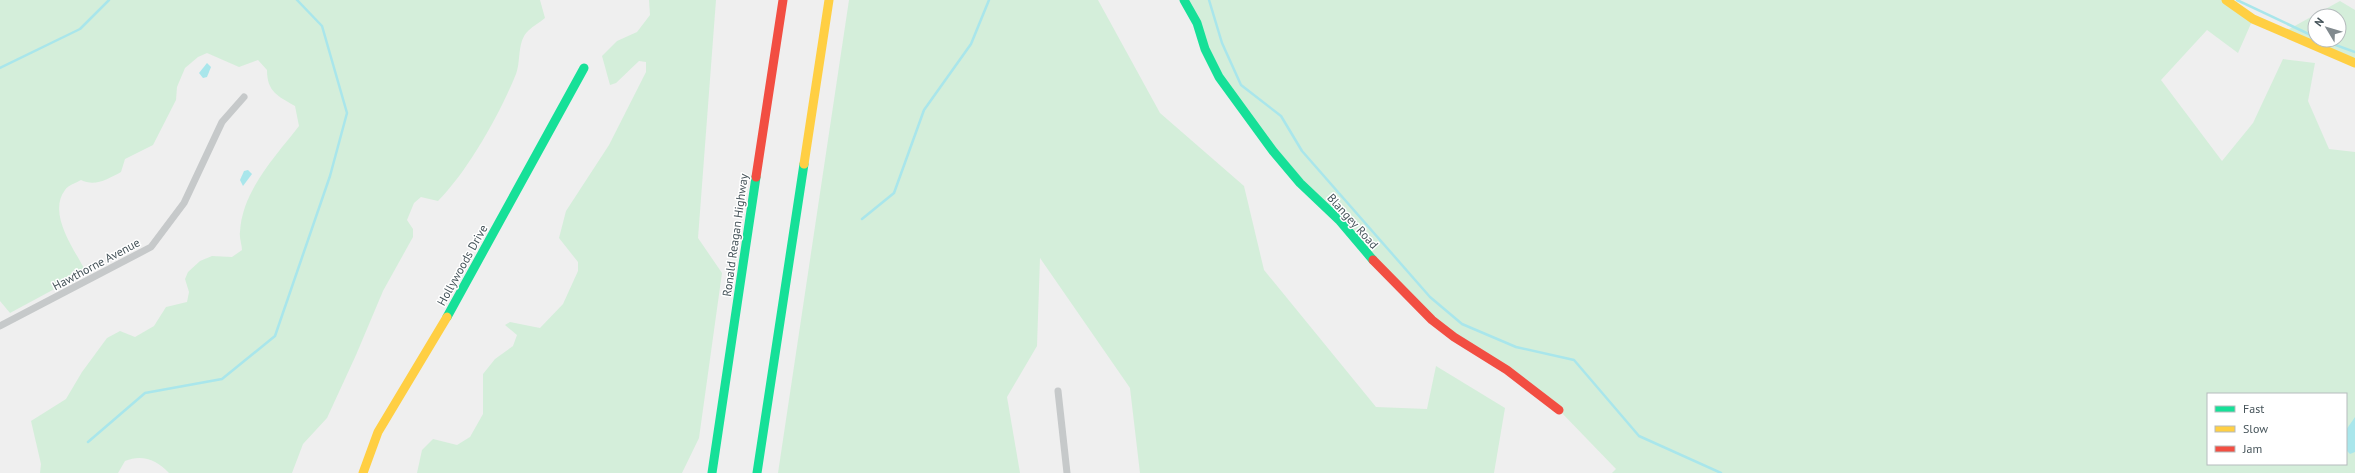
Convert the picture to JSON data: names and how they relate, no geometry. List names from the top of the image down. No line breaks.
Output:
{"streets":{"main road":["Blangey Road","Ronald Reagan Highway","Hollywoods Drive"],"street":["Hawthorne Avenue"]},"legend":["Fast","Slow","Jam"],"north":"top left"}
